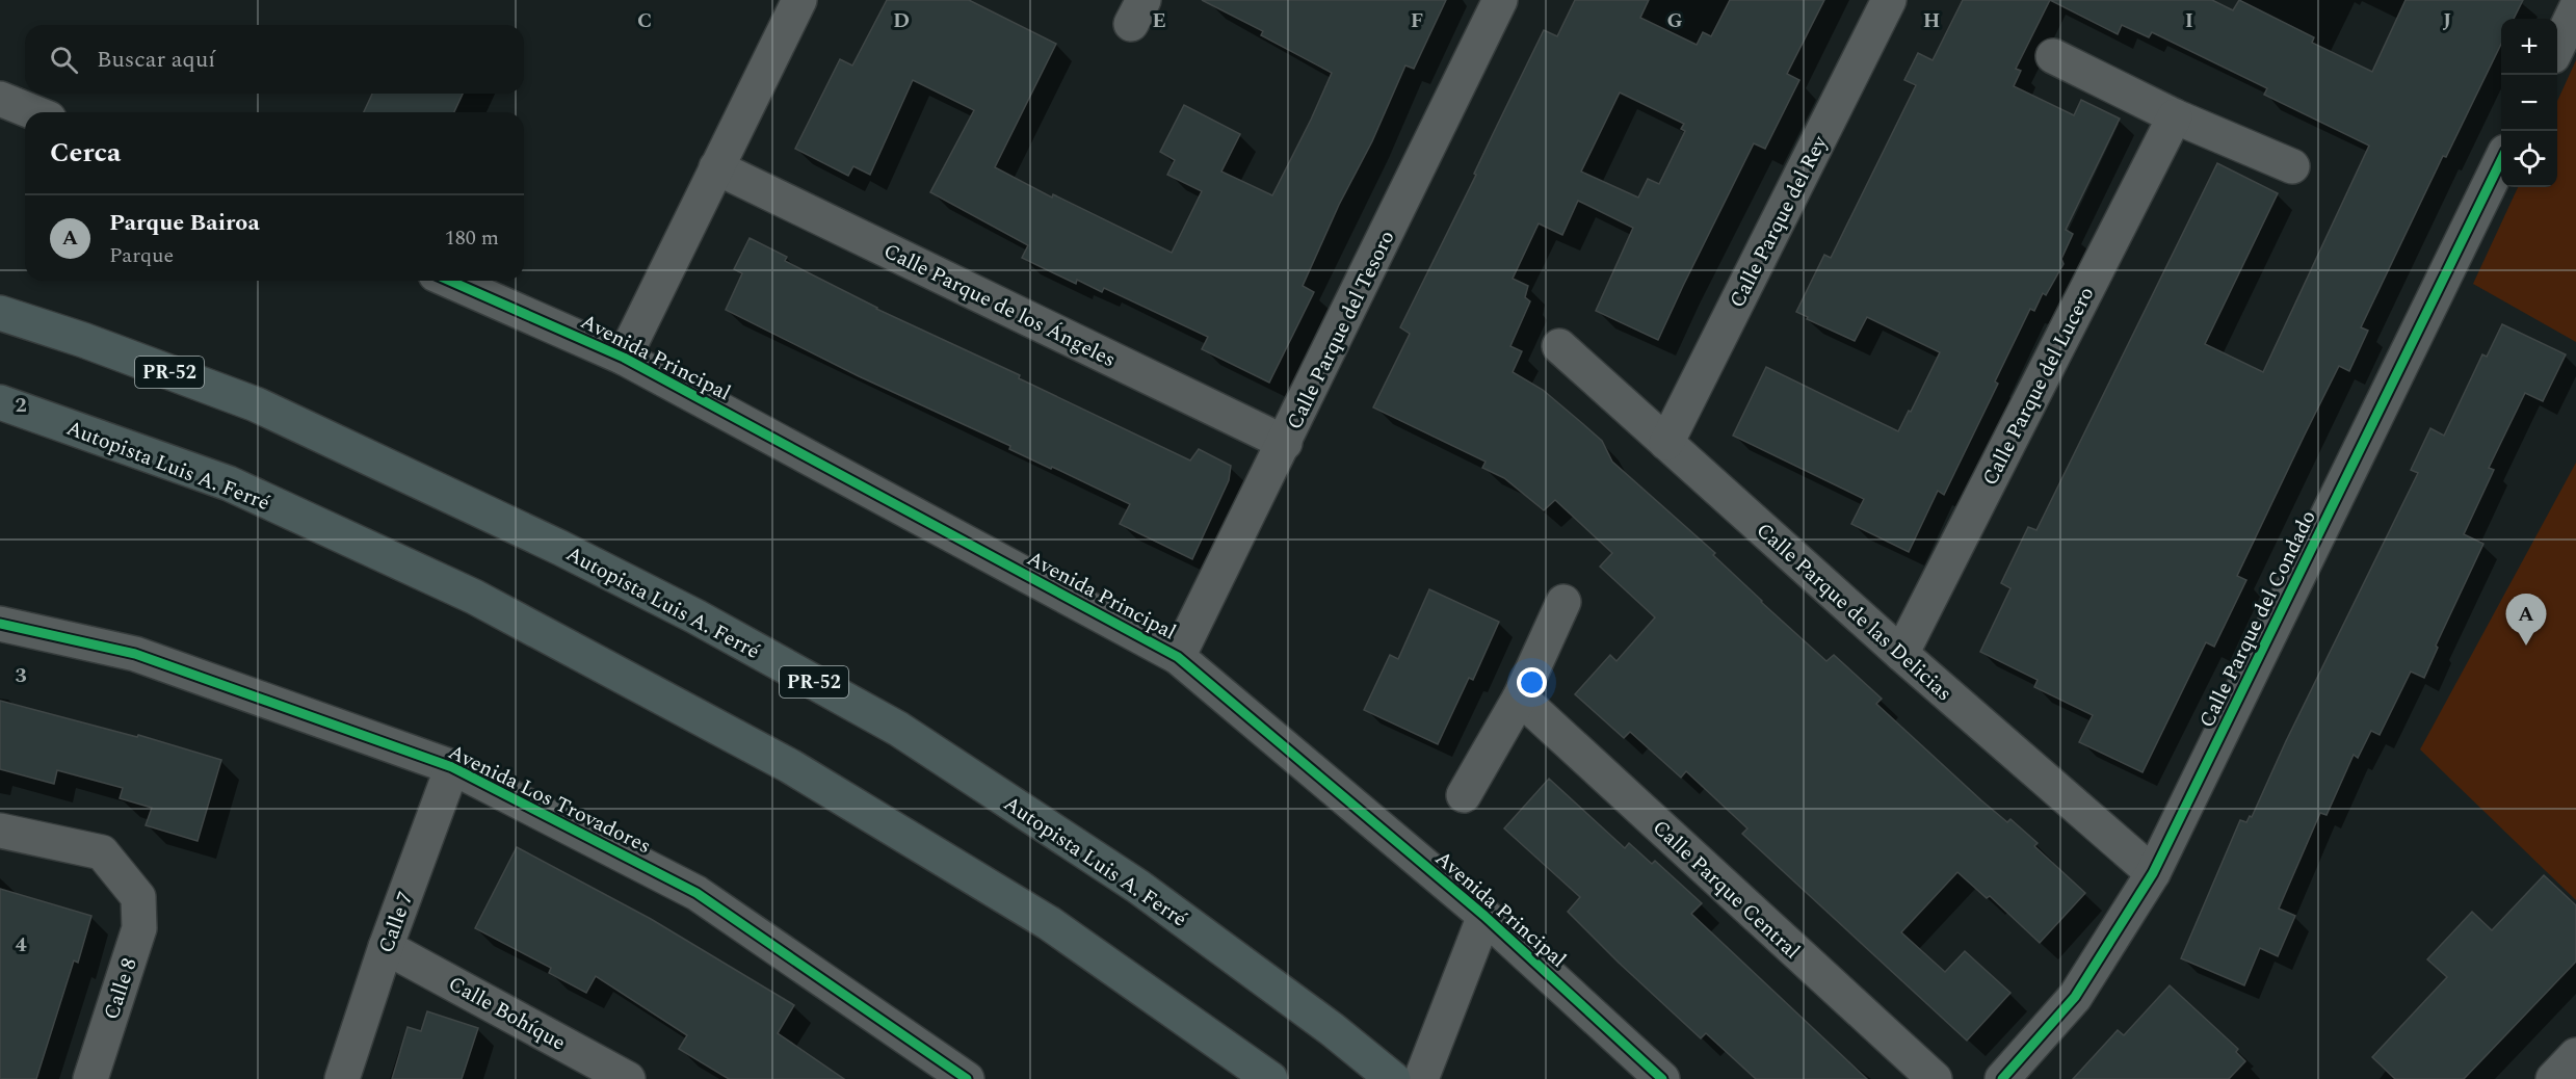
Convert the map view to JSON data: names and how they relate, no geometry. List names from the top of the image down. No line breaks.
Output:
{"streets":{"highway":["PR-52","Autopista Luis A. Ferré"],"street":["Calle Parque del Rey","Calle Parque de los Ángeles","Calle Parque del Tesoro","Avenida Principal","Calle Parque del Lucero","Calle Parque de las Delicias","Calle Parque del Condado","Avenida Los Trovadores","Calle Parque Central","Calle 7","Calle 8","Calle Bohíque"]},"crossings":[["Calle Parque del Rey","Calle Parque de las Delicias"],["Calle Parque de los Ángeles","Calle Parque del Tesoro"],["Calle Parque del Tesoro","Avenida Principal"],["Calle Parque del Lucero","Calle Parque de las Delicias"],["Calle Parque de las Delicias","Calle Parque del Condado"],["Avenida Los Trovadores","Calle 7"],["Calle 7","Calle Bohíque"]],"page":{"map_buttons":["+","−"],"search":"Buscar aquí","heading":"Cerca","list":[{"mark":"A","name":"Parque Bairoa","note":"Parque","value":"180 m"}],"pins":"A"},"grid":{"columns":["C","D","E","F","G","H","I","J"],"rows":["2","3","4"]}}
